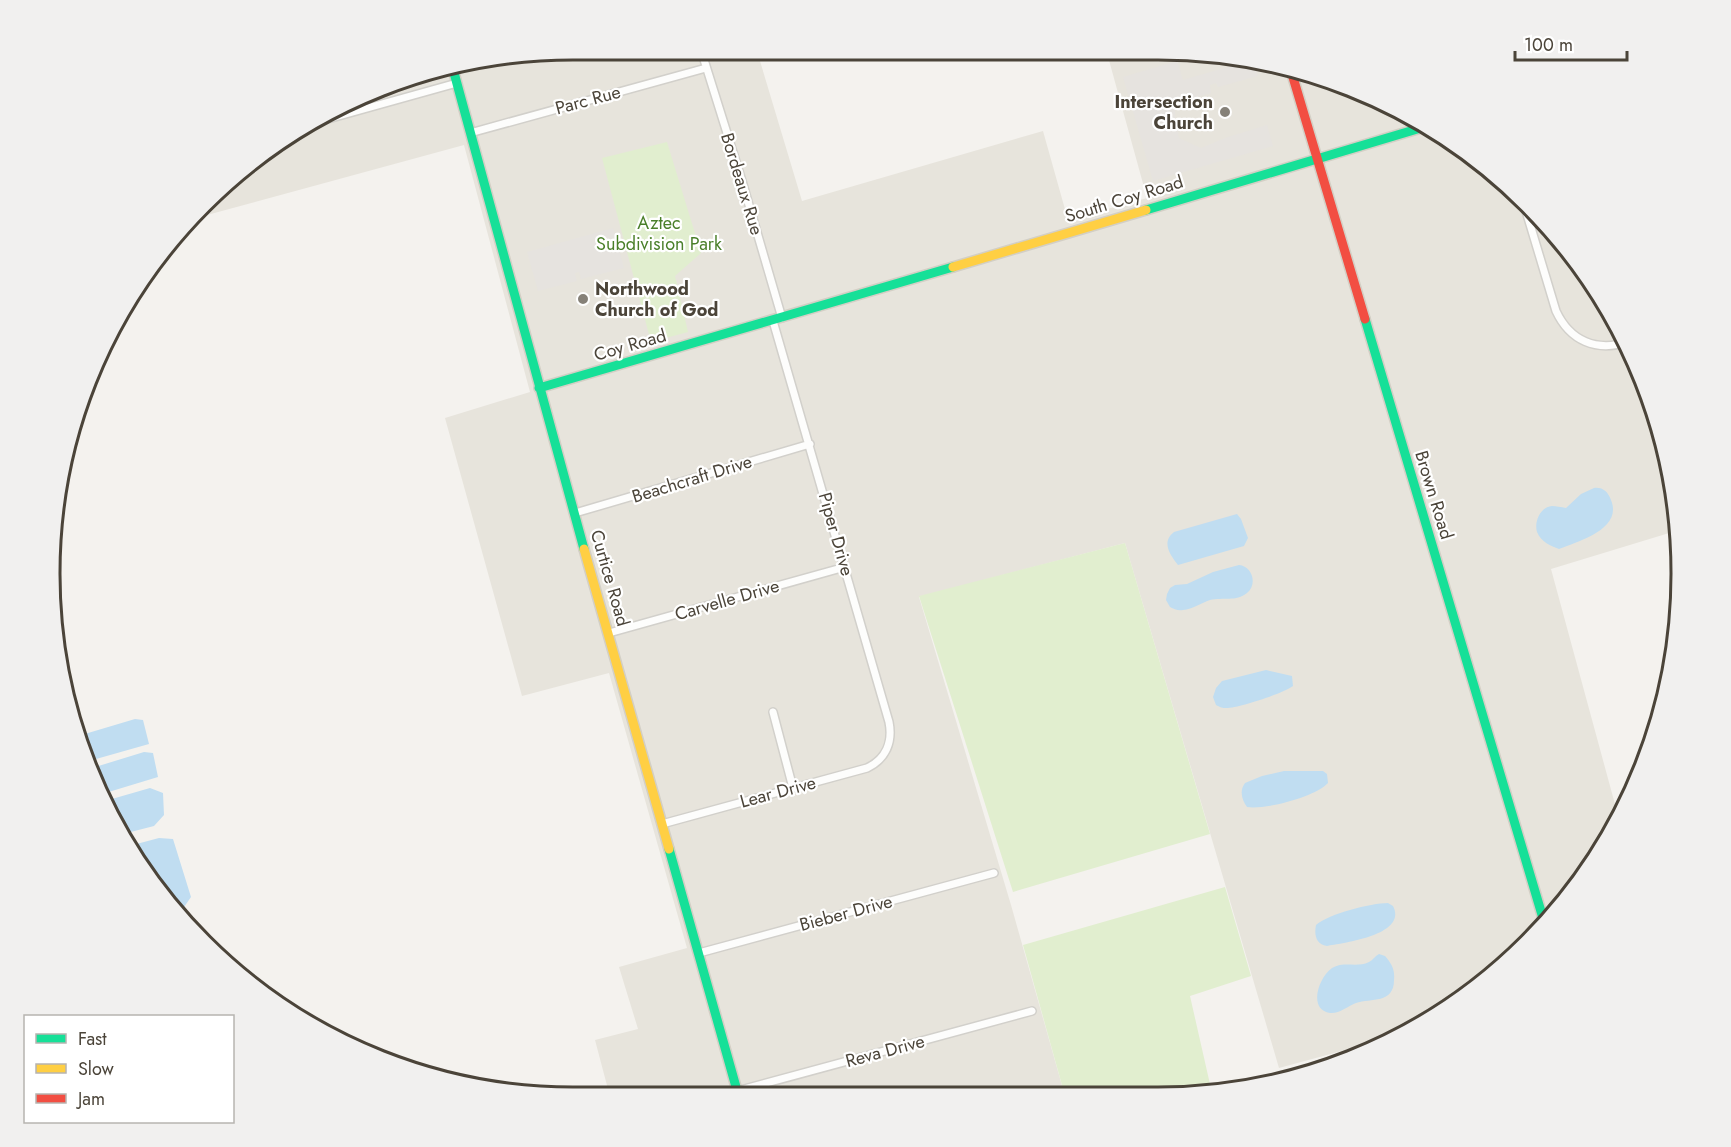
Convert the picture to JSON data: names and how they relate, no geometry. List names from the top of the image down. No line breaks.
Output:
{"streets":{"street":["Parc Rue","Bordeaux Rue","South Coy Road","Coy Road","Beachcraft Drive","Brown Road","Piper Drive","Curtice Road","Carvelle Drive","Lear Drive","Bieber Drive","Reva Drive"]},"crossings":[["Parc Rue","Bordeaux Rue"],["Parc Rue","Curtice Road"],["Bordeaux Rue","Coy Road"],["Bordeaux Rue","Piper Drive"],["South Coy Road","Coy Road"],["South Coy Road","Brown Road"],["Coy Road","Piper Drive"],["Coy Road","Curtice Road"],["Beachcraft Drive","Piper Drive"],["Beachcraft Drive","Curtice Road"],["Piper Drive","Carvelle Drive"],["Piper Drive","Lear Drive"],["Curtice Road","Carvelle Drive"],["Curtice Road","Lear Drive"],["Curtice Road","Bieber Drive"]],"parks":["Aztec Subdivision Park"],"places":["Intersection Church","Northwood Church of God"],"legend":["Fast","Slow","Jam"],"scale_bar":"100 m"}
